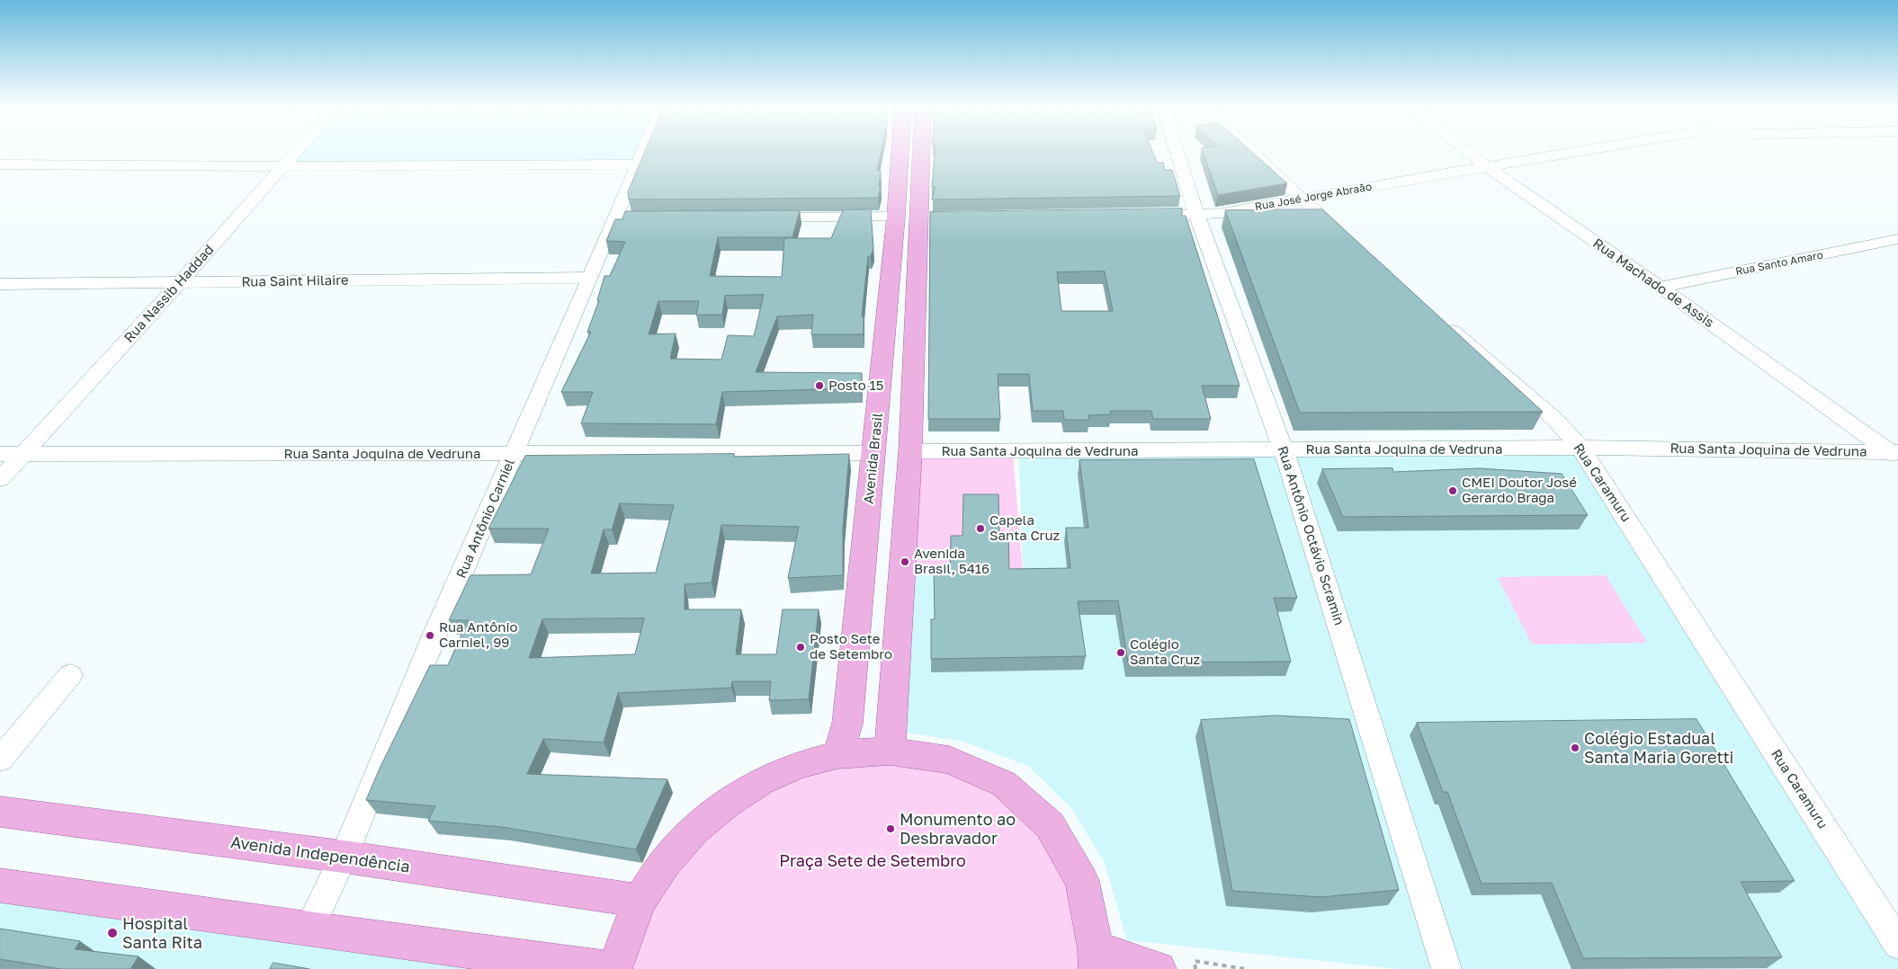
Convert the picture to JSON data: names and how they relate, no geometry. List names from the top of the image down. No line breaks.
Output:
{"streets":{"main road":["Avenida Brasil","Avenida Independência"],"street":["Rua José Jorge Abraão","Rua Santo Amaro","Rua Saint Hilaire","Rua Machado de Assis","Rua Nassib Haddad","Rua Santa Joquina de Vedruna","Rua Caramuru","Rua Antônio Carniel","Rua Antônio Octávio Scramin"]},"crossings":[["Rua José Jorge Abraão","Rua Machado de Assis"],["Rua José Jorge Abraão","Rua Antônio Octávio Scramin"],["Rua Santo Amaro","Rua Machado de Assis"],["Rua Saint Hilaire","Rua Nassib Haddad"],["Rua Saint Hilaire","Rua Antônio Carniel"],["Rua Machado de Assis","Rua Santa Joquina de Vedruna"],["Rua Nassib Haddad","Rua Santa Joquina de Vedruna"],["Rua Santa Joquina de Vedruna","Avenida Brasil"],["Rua Santa Joquina de Vedruna","Rua Caramuru"],["Rua Santa Joquina de Vedruna","Rua Antônio Carniel"],["Rua Santa Joquina de Vedruna","Rua Antônio Octávio Scramin"],["Rua Antônio Carniel","Avenida Independência"]],"parks":["Praça Sete de Setembro"],"places":["Posto 15","CMEI Doutor José Gerardo Braga","Capela Santa Cruz","Avenida Brasil, 5416","Rua Antônio Carniel, 99","Posto Sete de Setembro","Colégio Santa Cruz","Colégio Estadual Santa Maria Goretti","Monumento ao Desbravador","Hospital Santa Rita"]}
